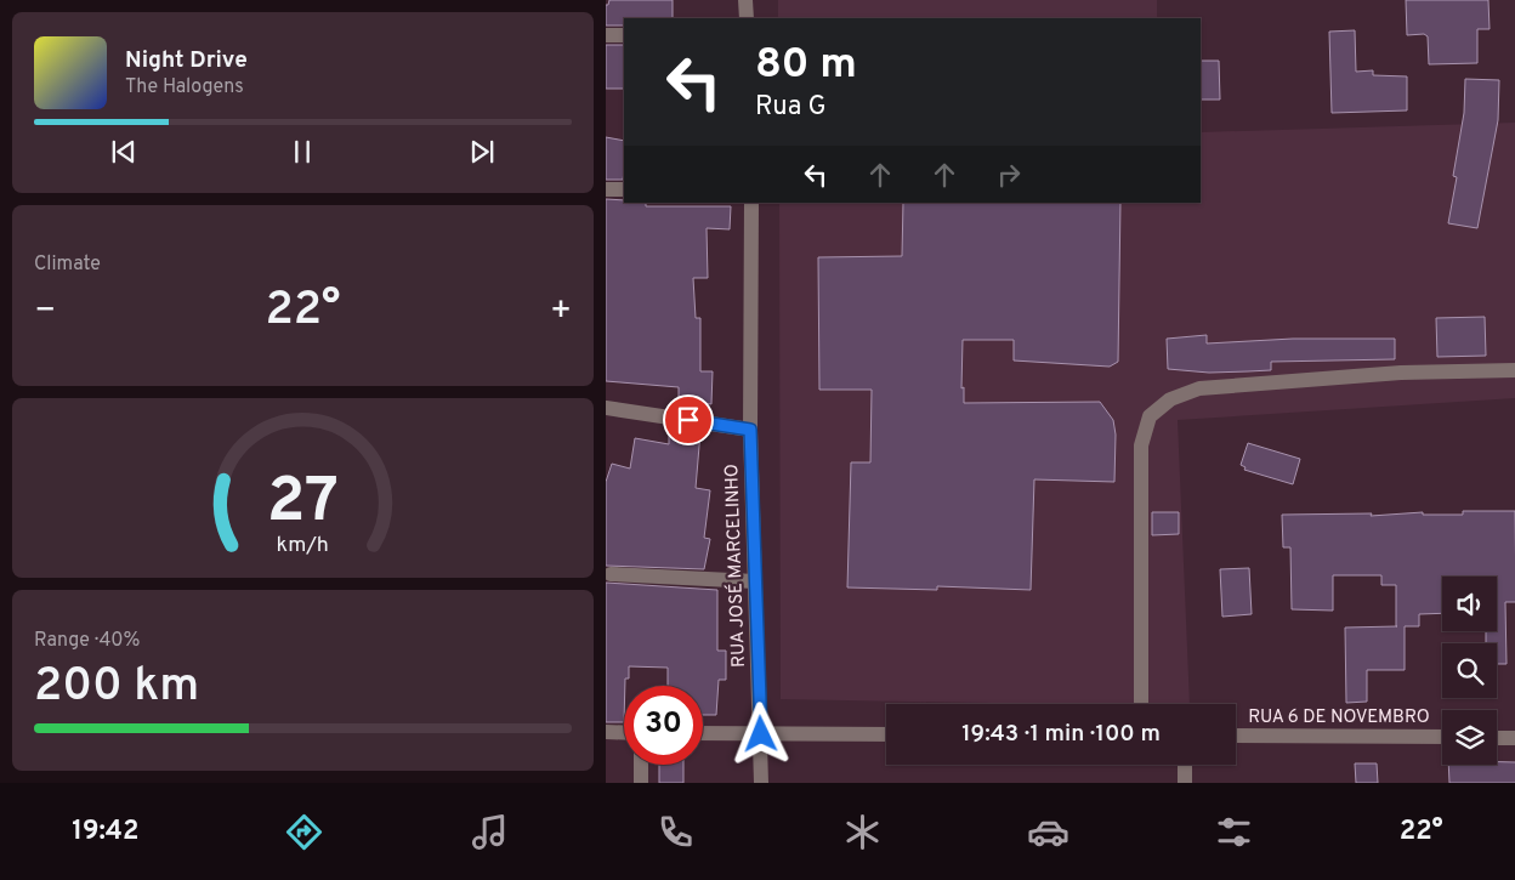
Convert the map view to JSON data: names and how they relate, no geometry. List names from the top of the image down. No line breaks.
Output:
{"streets":{"street":["RUA JOSÉ MARCELINHO","RUA 6 DE NOVEMBRO"]},"page":{"turn":["80 m","Rua G"],"song":["Night Drive","The Halogens"],"tile":["Climate",["Range · 40%","200 km"]],"heat":["−","22°","+"],"limit":"30","trip":"19:43 · 1 min · 100 m","tabs":["19:42","22°"],"gauge":["27","km/h"]}}
